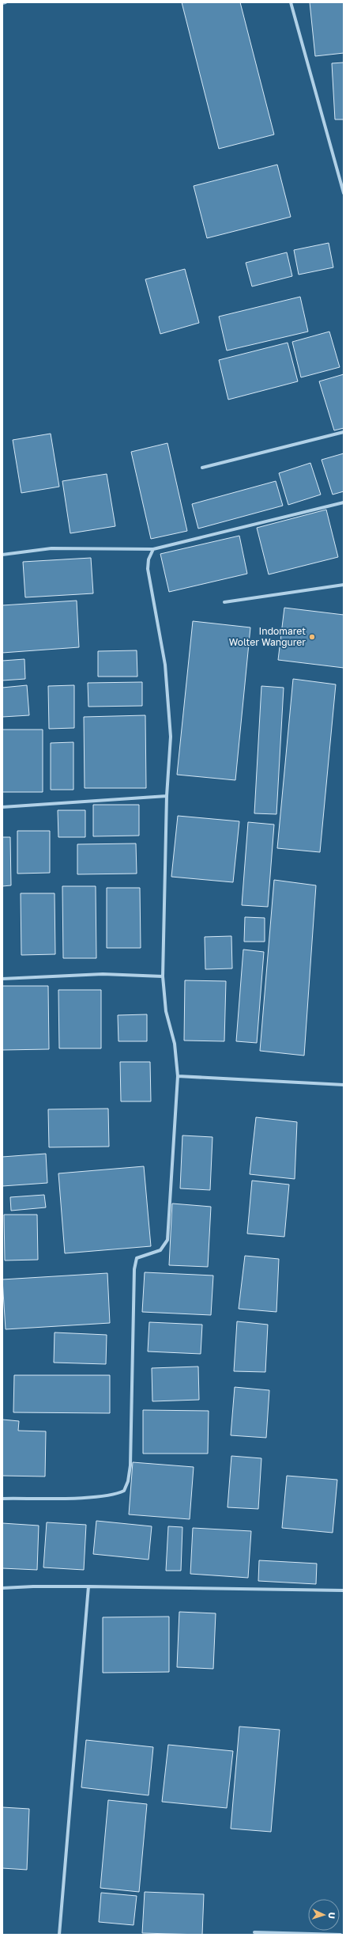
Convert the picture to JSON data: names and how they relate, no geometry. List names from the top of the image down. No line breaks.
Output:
{"places":["Indomaret Wolter Wangurer"],"north":"right"}
